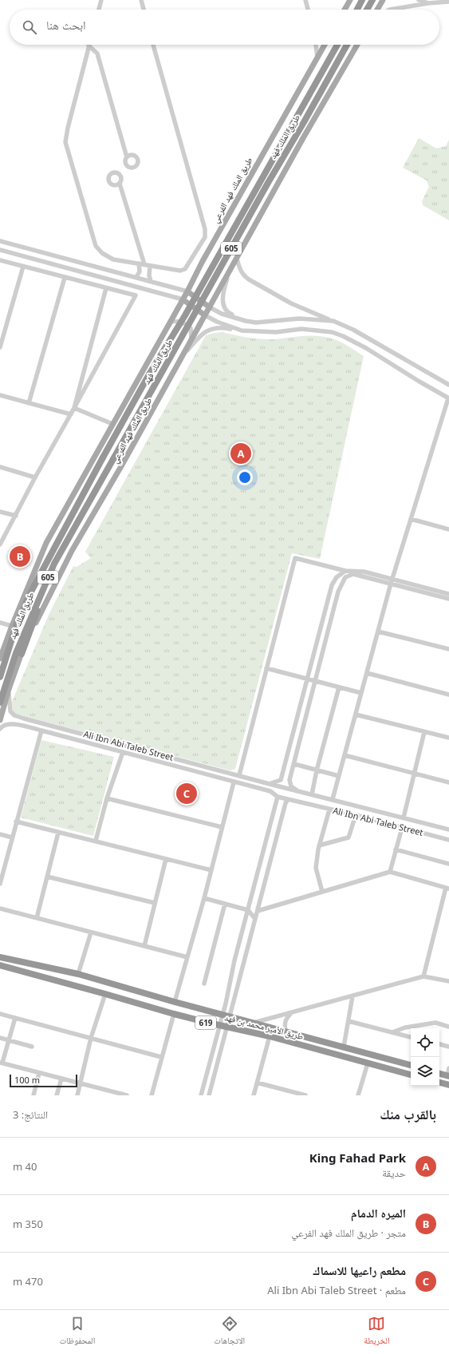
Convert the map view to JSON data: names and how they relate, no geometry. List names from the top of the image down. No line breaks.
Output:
{"streets":{"highway":["طريق الملك فهد","605","619","طريق الأمير محمد بن فهد"],"main road":["طريق الملك فهد الفرعي"],"street":["Ali Ibn Abi Taleb Street"]},"scale_bar":"100 m","page":{"search":"ابحث هنا","pins":["A","B","C"],"scale":"100 m","heading":["بالقرب منك","النتائج: 3"],"list":[{"mark":"A","name":"King Fahad Park","note":"حديقة","value":"40 m"},{"mark":"B","name":"الميره الدمام","note":"متجر · طريق الملك فهد الفرعي","value":"350 m"},{"mark":"C","name":"مطعم راعيها للاسماك","note":"مطعم · Ali Ibn Abi Taleb Street","value":"470 m"}],"nav":["الخريطة","الاتجاهات","المحفوظات"]}}
